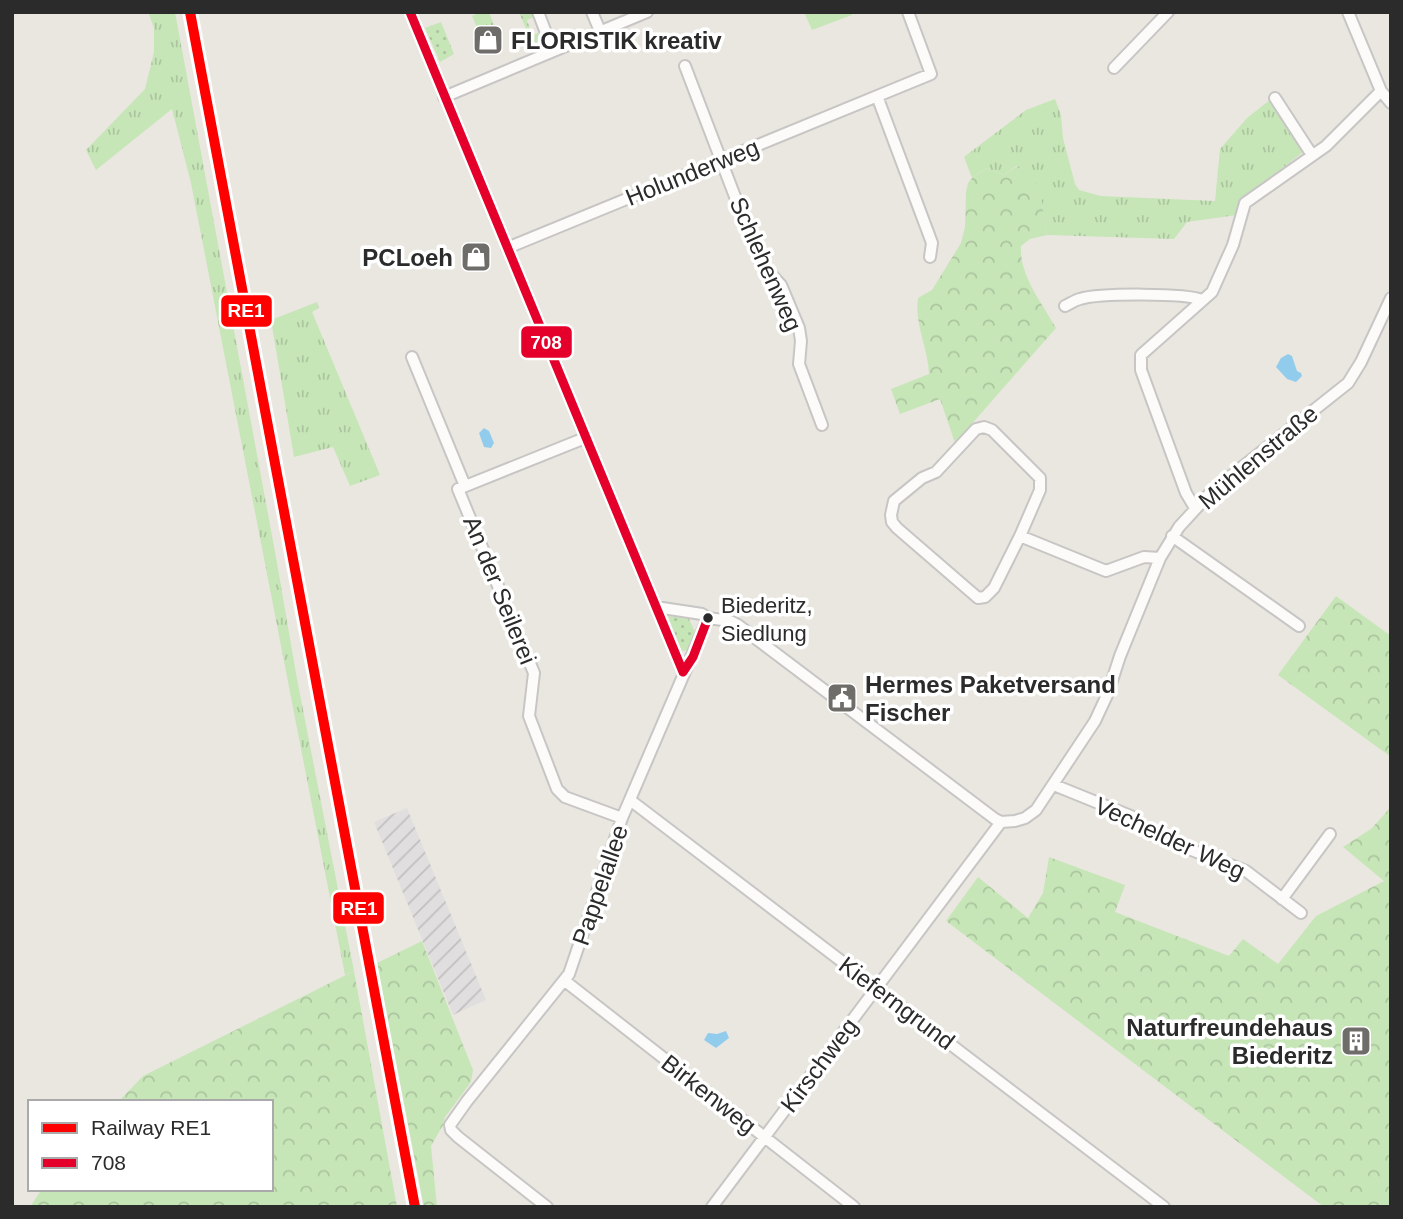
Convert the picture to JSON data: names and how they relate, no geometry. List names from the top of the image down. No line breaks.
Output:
{"streets":{"street":["Holunderweg","Schlehenweg","Mühlenstraße","An der Seilerei","Vechelder Weg","Pappelallee","Kieferngrund","Kirschweg","Birkenweg"]},"crossings":[["Holunderweg","Schlehenweg"],["Mühlenstraße","Vechelder Weg"],["Mühlenstraße","Kirschweg"],["An der Seilerei","Pappelallee"],["Pappelallee","Kieferngrund"],["Pappelallee","Birkenweg"],["Kieferngrund","Kirschweg"],["Kirschweg","Birkenweg"]],"places":{"shop":["FLORISTIK kreativ","PCLoeh"],"other":["Biederitz, Siedlung"],"public building":["Hermes Paketversand Fischer"],"building":["Naturfreundehaus Biederitz"]},"lines":["rail line RE1","transit line 708"],"legend":["Railway RE1","708"]}
